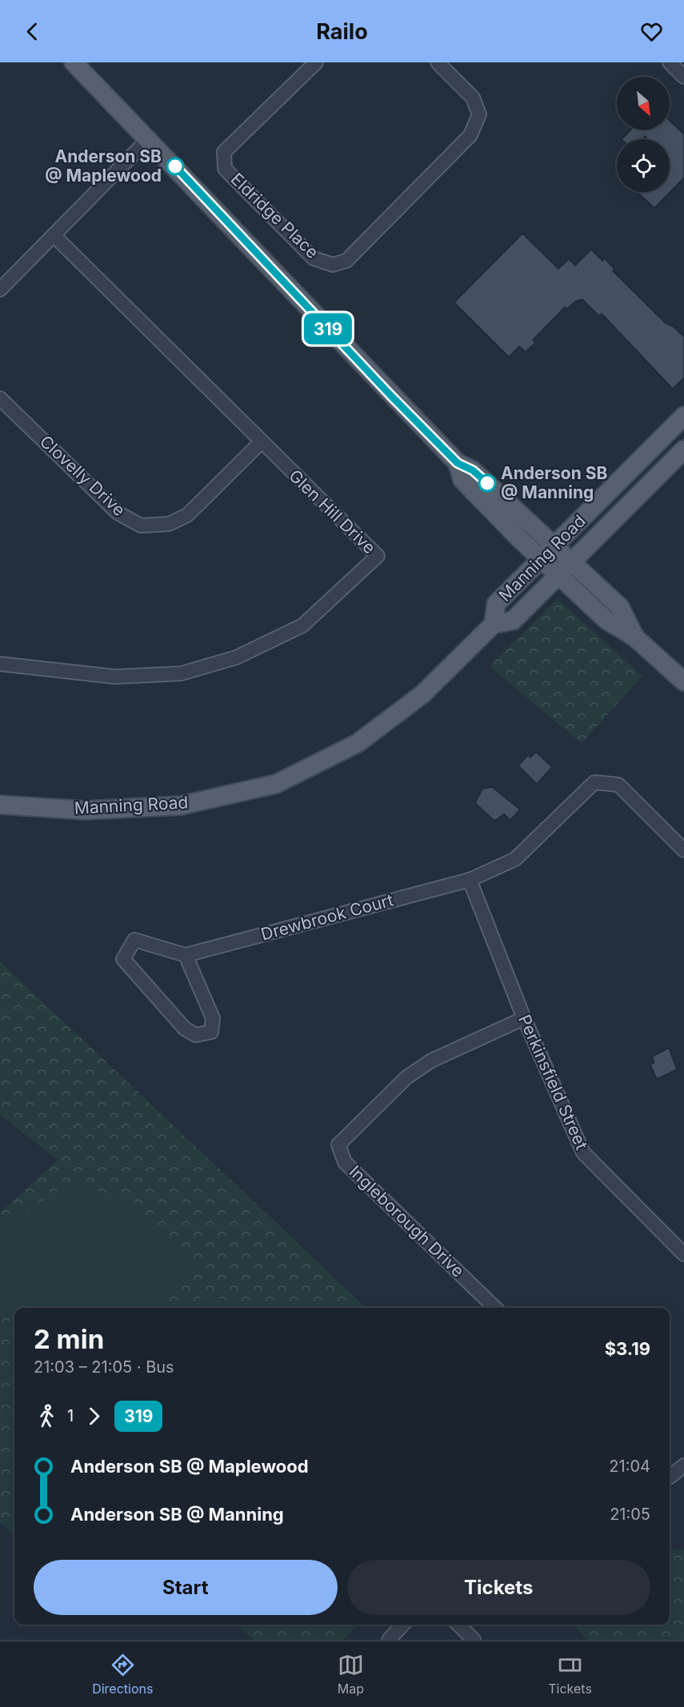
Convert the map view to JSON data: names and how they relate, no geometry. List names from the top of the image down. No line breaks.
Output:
{"streets":{"main road":["Manning Road"],"street":["Eldridge Place","Clovelly Drive","Glen Hill Drive","Drewbrook Court","Perkinsfield Street","Ingleborough Drive"]},"crossings":[["Clovelly Drive","Glen Hill Drive"],["Drewbrook Court","Perkinsfield Street"],["Perkinsfield Street","Ingleborough Drive"]],"places":["Anderson SB @ Maplewood","Anderson SB @ Manning"],"lines":["bus line 319"],"north":"bottom right","page":{"header":"Railo","on_map":"319","heading":["2 min","21:03 – 21:05 · Bus","$3.19"],"legs":["1","319"],"list":[{"name":"Anderson SB @ Maplewood","value":"21:04"},{"name":"Anderson SB @ Manning","value":"21:05"}],"buttons":["Start","Tickets"],"tabs":["Directions","Map","Tickets"]}}
